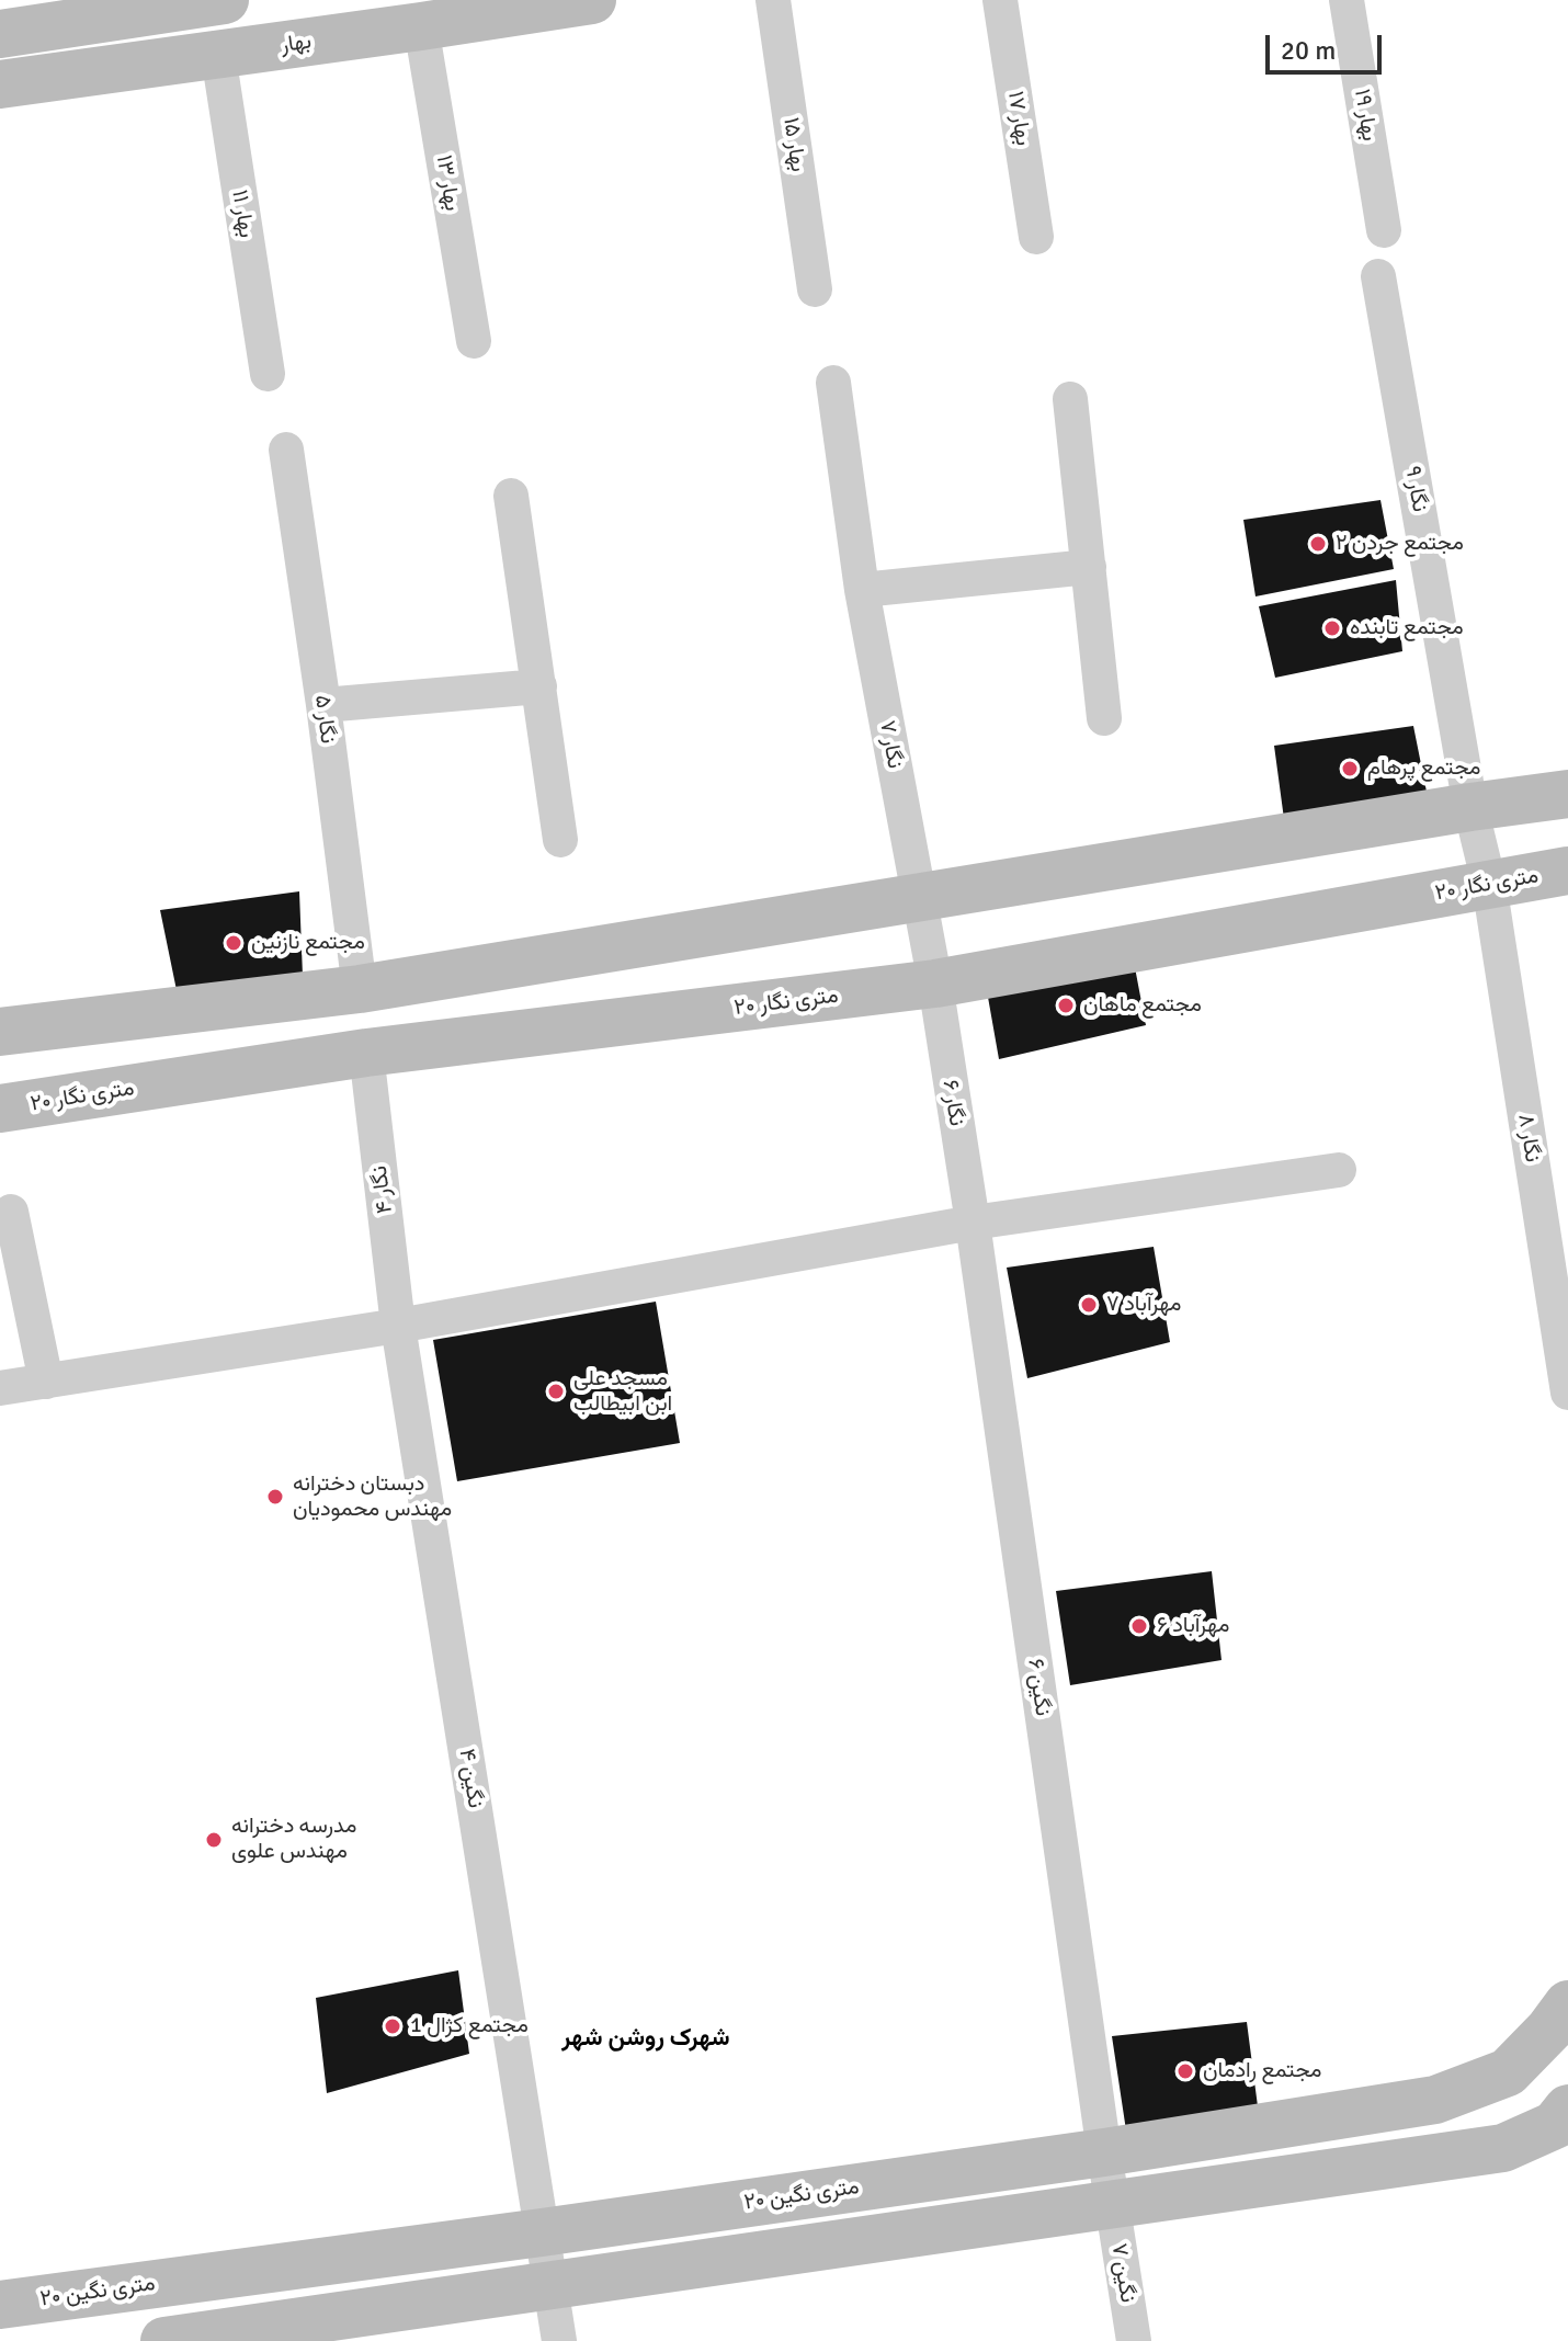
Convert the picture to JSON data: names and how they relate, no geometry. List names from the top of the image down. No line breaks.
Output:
{"streets":{"street":["بهار","بهار ۱۹","بهار ۱۷","بهار ۱۵","بهار ۱۳","بهار ۱۱","نگار ۹","نگار ۵","نگار ۷","۲۰ متری نگار","نگار ۶","نگار ۸","نگار ۴","نگین ۶","نگین ۴","۲۰ متری نگین","نگین ۷"]},"crossings":[["بهار","بهار ۱۳"],["بهار","بهار ۱۱"],["نگار ۹","۲۰ متری نگار"],["نگار ۹","نگار ۸"],["نگار ۷","۲۰ متری نگار"],["نگار ۷","نگار ۶"],["۲۰ متری نگار","نگار ۶"],["۲۰ متری نگار","نگار ۸"],["۲۰ متری نگار","نگار ۴"],["نگار ۶","نگین ۶"],["نگار ۴","نگین ۴"],["نگین ۶","۲۰ متری نگین"],["نگین ۶","نگین ۷"],["نگین ۴","۲۰ متری نگین"]],"districts":["شهرک روشن شهر"],"places":["مجتمع جردن ۲","مجتمع تابنده","مجتمع پرهام","مجتمع نازنین","مجتمع ماهان","مهرآباد ۷","مسجد علی ابن ابیطالب","دبستان دخترانه مهندس محمودیان","مهرآباد ۶","مدرسه دخترانه مهندس علوی","مجتمع کژال 1","مجتمع رادمان"],"scale_bar":"20 m"}
